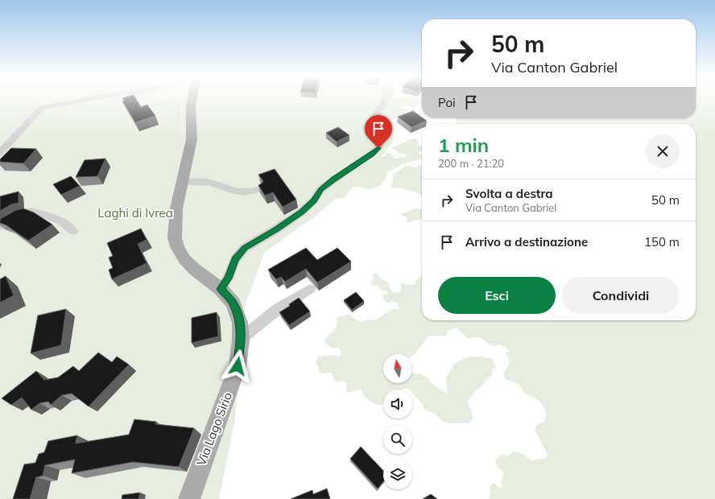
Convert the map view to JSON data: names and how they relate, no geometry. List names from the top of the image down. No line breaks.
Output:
{"streets":{"main road":["Via Lago Sirio"]},"parks":["Laghi di Ivrea"],"north":"top","page":{"turn":["50 m","Via Canton Gabriel"],"then":"Poi","heading":["1 min","200 m · 21:20"],"list":[{"name":"Svolta a destra","note":"Via Canton Gabriel","value":"50 m"},{"name":"Arrivo a destinazione","value":"150 m"}],"buttons":["Esci","Condividi"]}}
